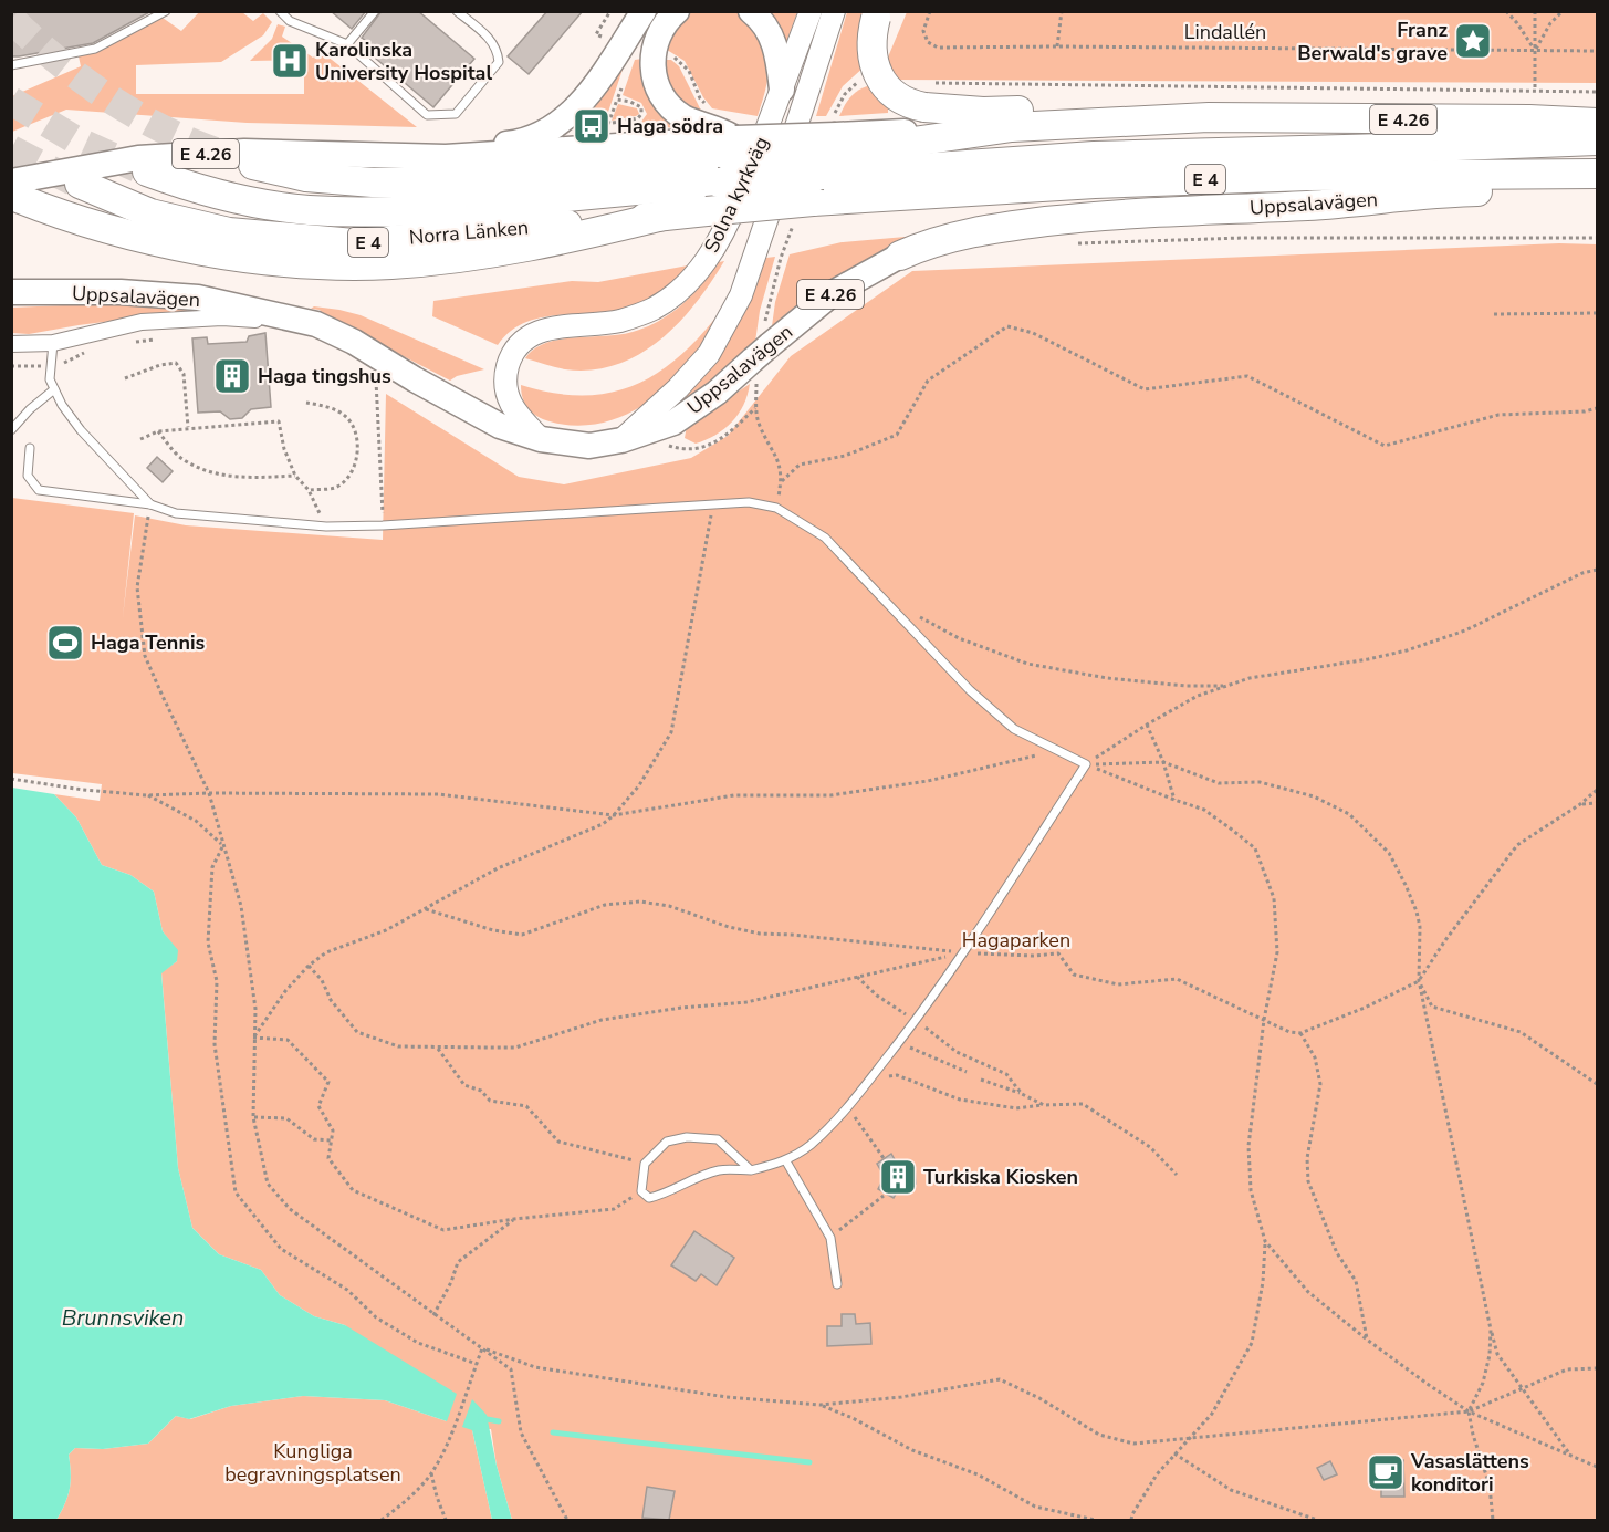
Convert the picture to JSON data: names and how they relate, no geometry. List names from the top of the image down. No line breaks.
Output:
{"streets":{"highway":["E 4.26","E 4","Uppsalavägen","Norra Länken"],"street":["Solna kyrkväg"],"path":["Lindallén"]},"crossings":[["E 4.26","E 4"],["E 4.26","Norra Länken"],["Solna kyrkväg","Uppsalavägen"],["Uppsalavägen","Norra Länken"]],"water":["Brunnsviken"],"parks":["Hagaparken","Kungliga begravningsplatsen"],"places":{"place":["Franz Berwald's grave"],"hospital":["Karolinska University Hospital"],"bus stop":["Haga södra"],"building":["Haga tingshus","Turkiska Kiosken"],"sports":["Haga Tennis"],"cafe":["Vasaslättens konditori"]}}
